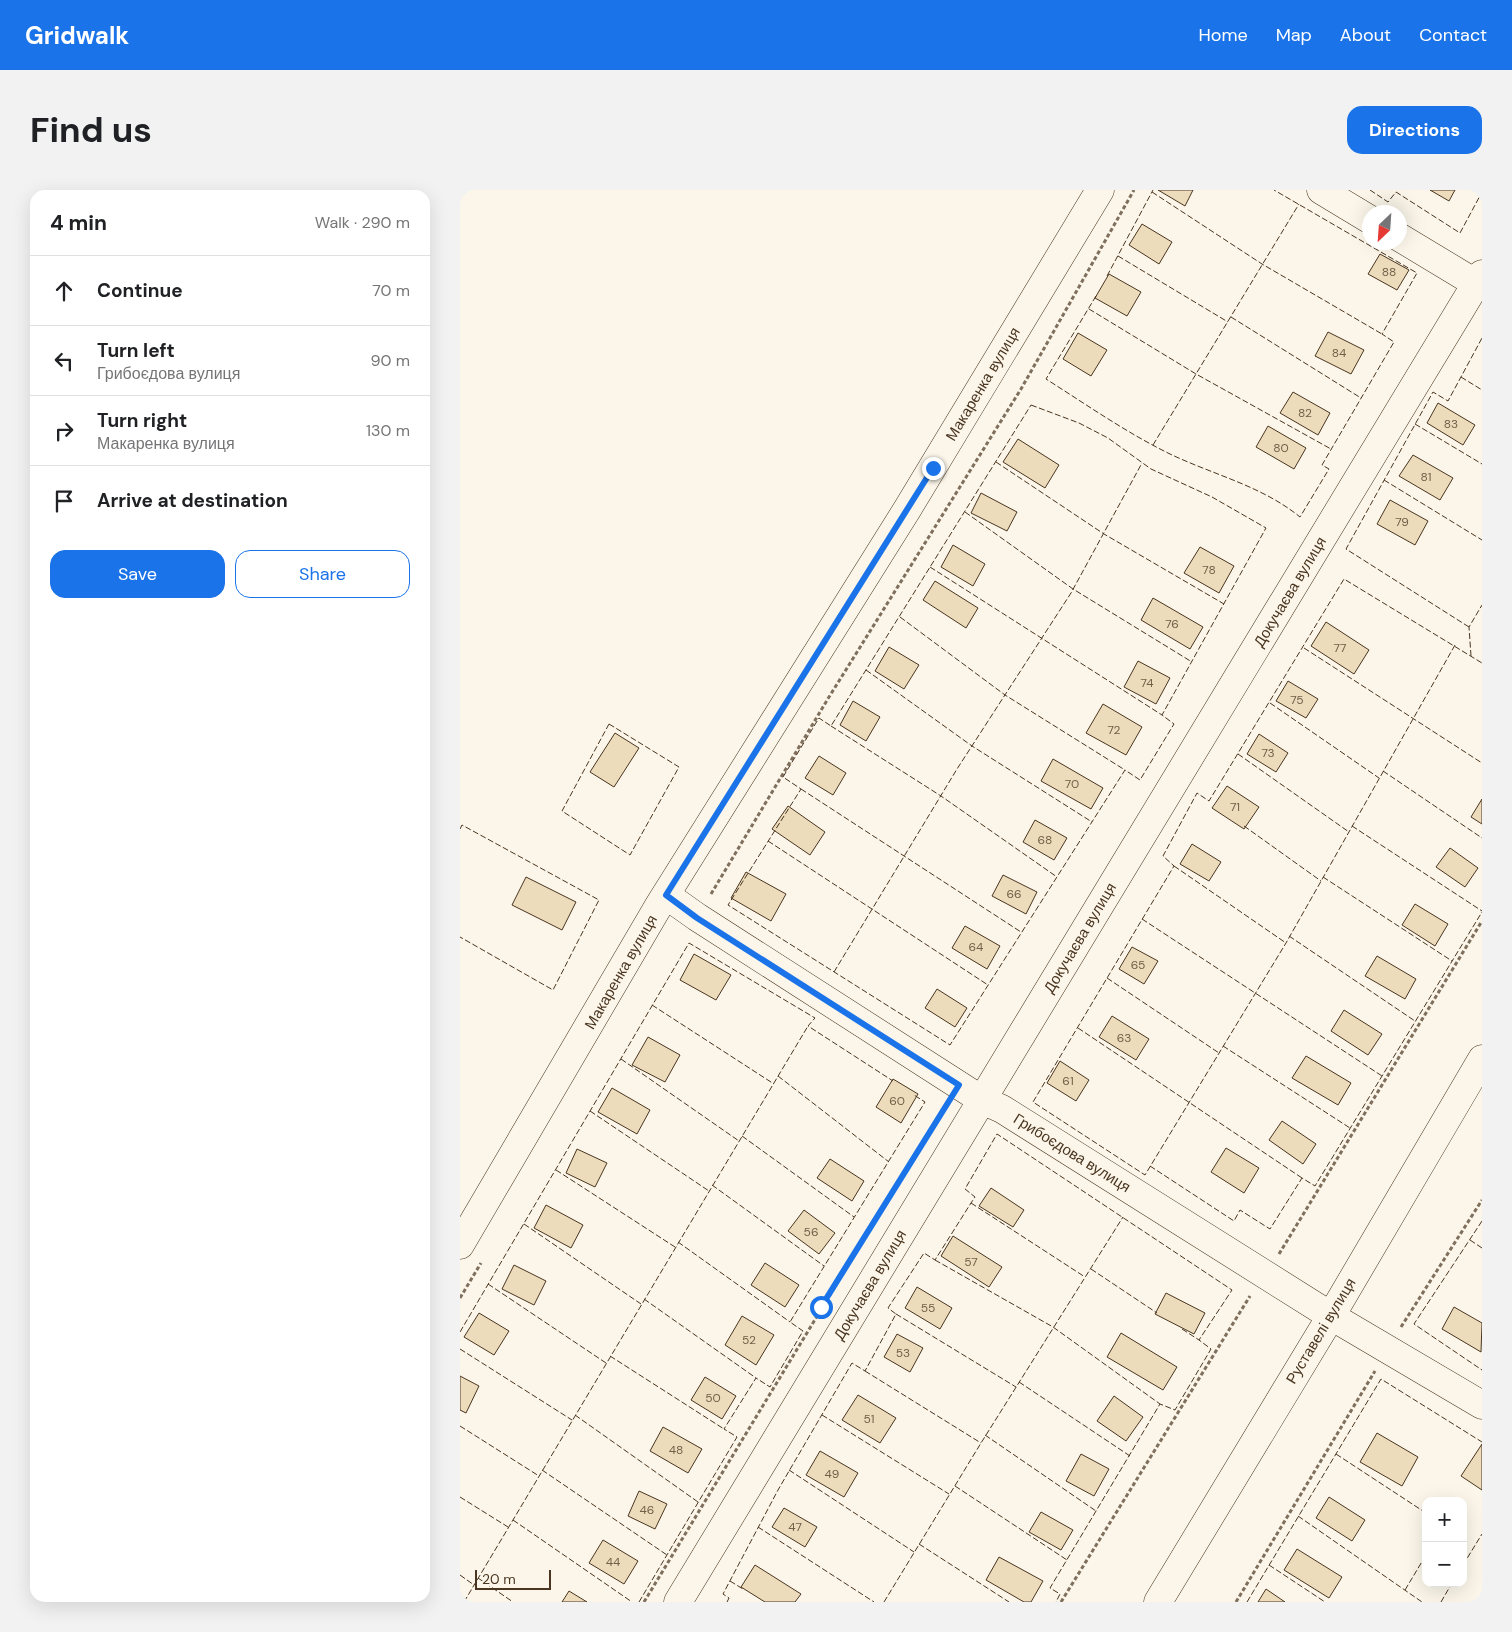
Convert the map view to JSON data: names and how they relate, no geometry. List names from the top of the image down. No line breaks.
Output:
{"streets":{"street":["Макаренка вулиця","Докучаєва вулиця","Грибоєдова вулиця","Руставелі вулиця"]},"crossings":[["Макаренка вулиця","Грибоєдова вулиця"],["Докучаєва вулиця","Грибоєдова вулиця"],["Грибоєдова вулиця","Руставелі вулиця"]],"house_numbers":["88","84","82","83","80","81","79","78","76","77","74","75","72","73","70","71","68","66","64","65","63","61","60","56","57","55","52","53","50","51","48","49","46","47","44"],"scale_bar":"20 m","north":"bottom left","page":{"header":"Gridwalk","nav":["Home","Map","About","Contact"],"buttons":["Directions",["Save","Share"]],"title":"Find us","heading":["4 min","Walk · 290 m"],"list":[["Continue","70 m"],["Turn left","Грибоєдова вулиця","90 m"],["Turn right","Макаренка вулиця","130 m"],"Arrive at destination"],"map_buttons":["+","−"],"scale":"20 m"}}
